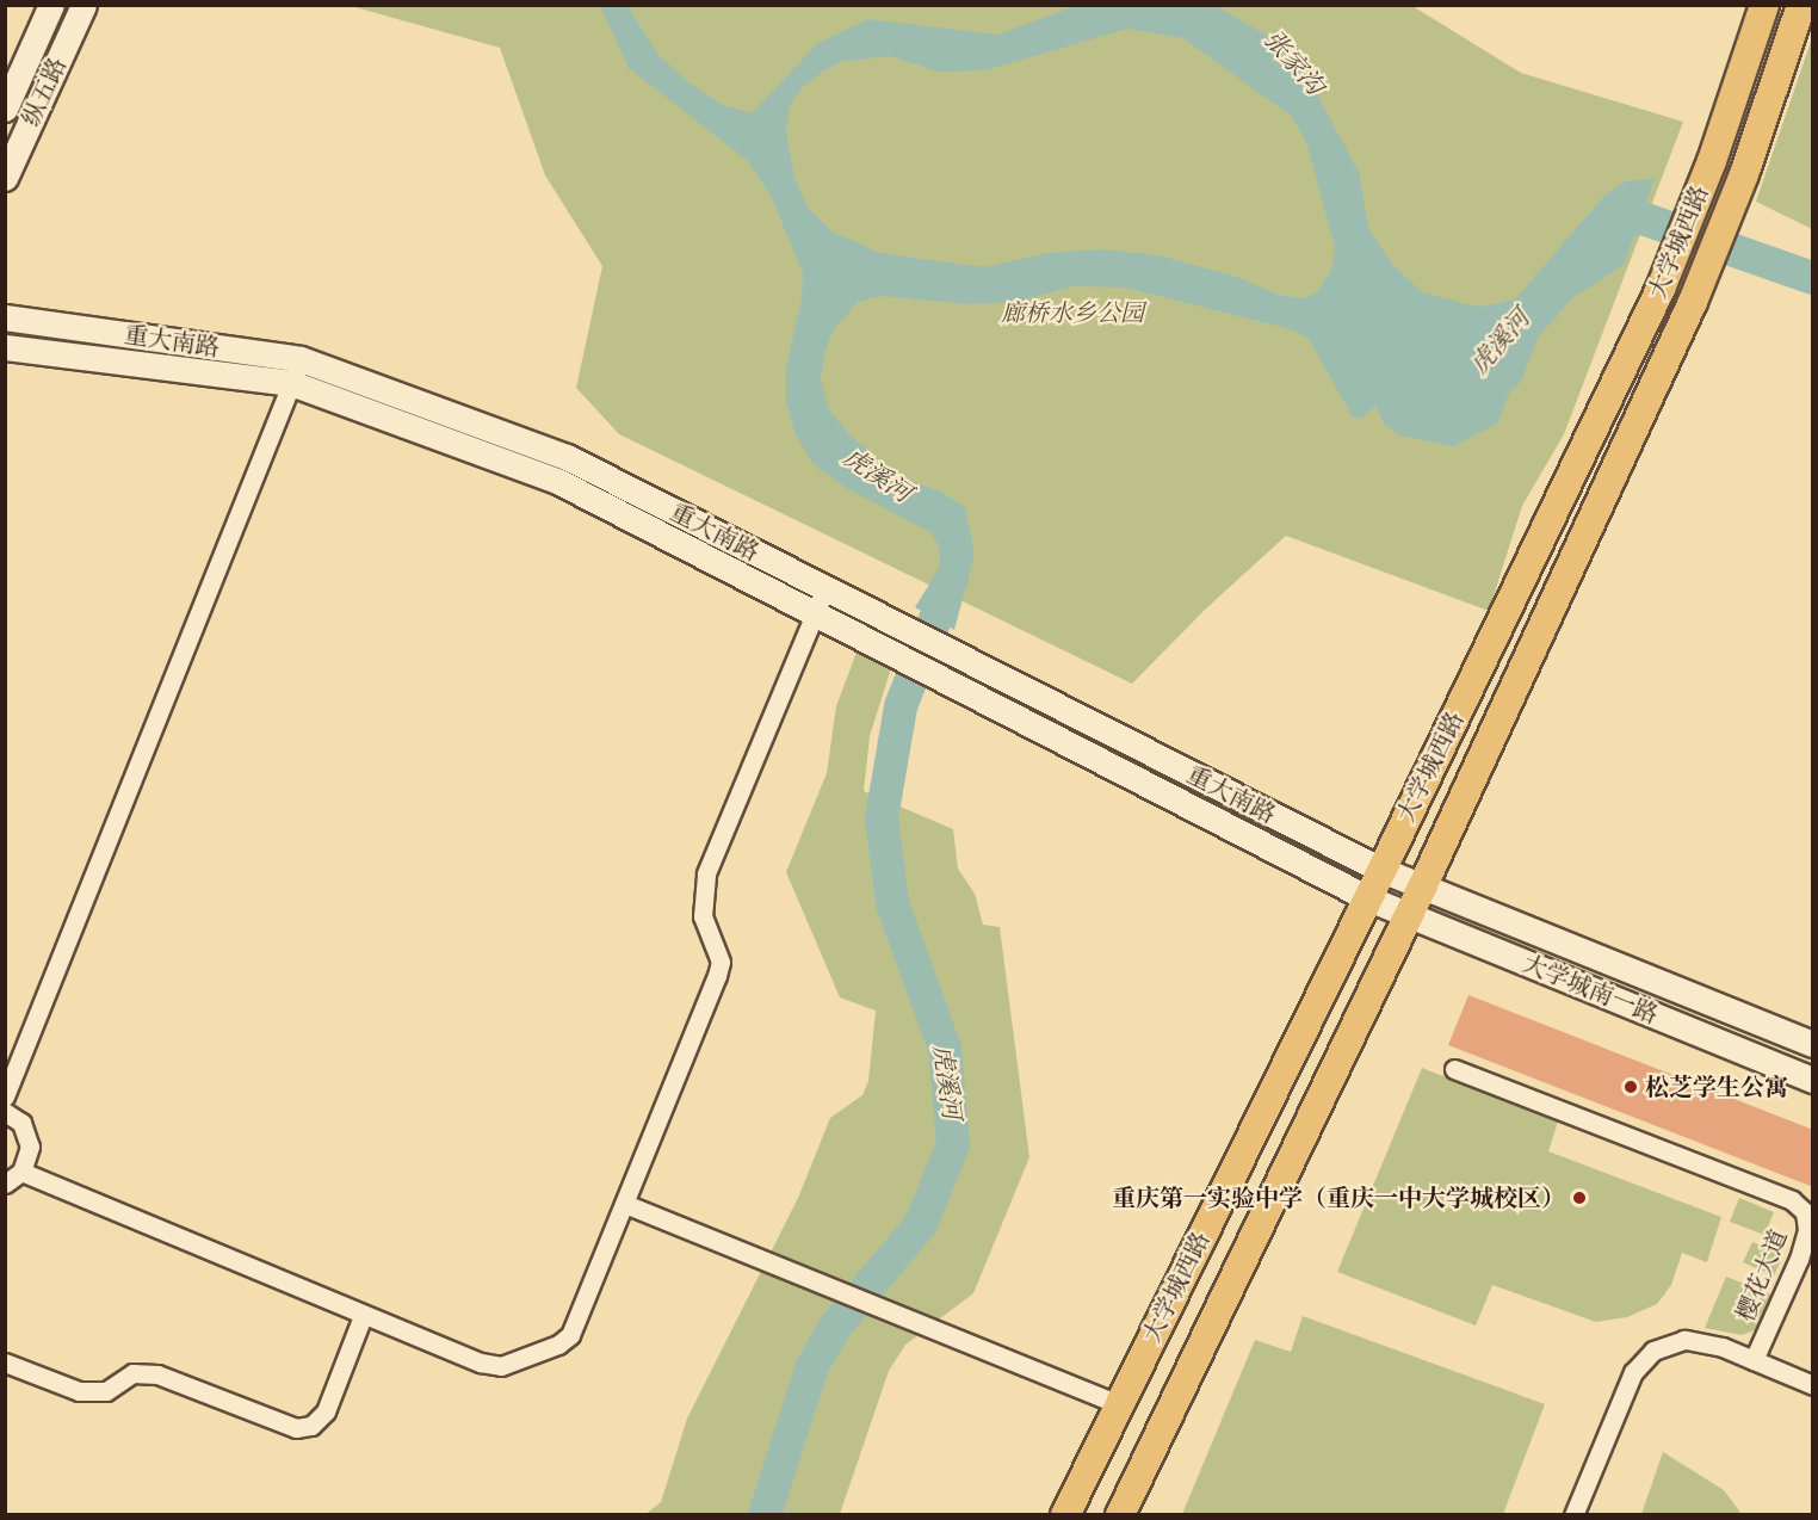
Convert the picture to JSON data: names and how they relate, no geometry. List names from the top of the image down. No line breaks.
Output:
{"streets":{"main road":["纵五路","大学城西路","重大南路","大学城南一路"],"street":["樱花大道"]},"crossings":[["大学城西路","重大南路"],["大学城西路","大学城南一路"],["重大南路","大学城南一路"]],"water":["张家沟","虎溪河"],"parks":["廊桥水乡公园"],"places":["松芝学生公寓","重庆第一实验中学（重庆一中大学城校区）"]}
